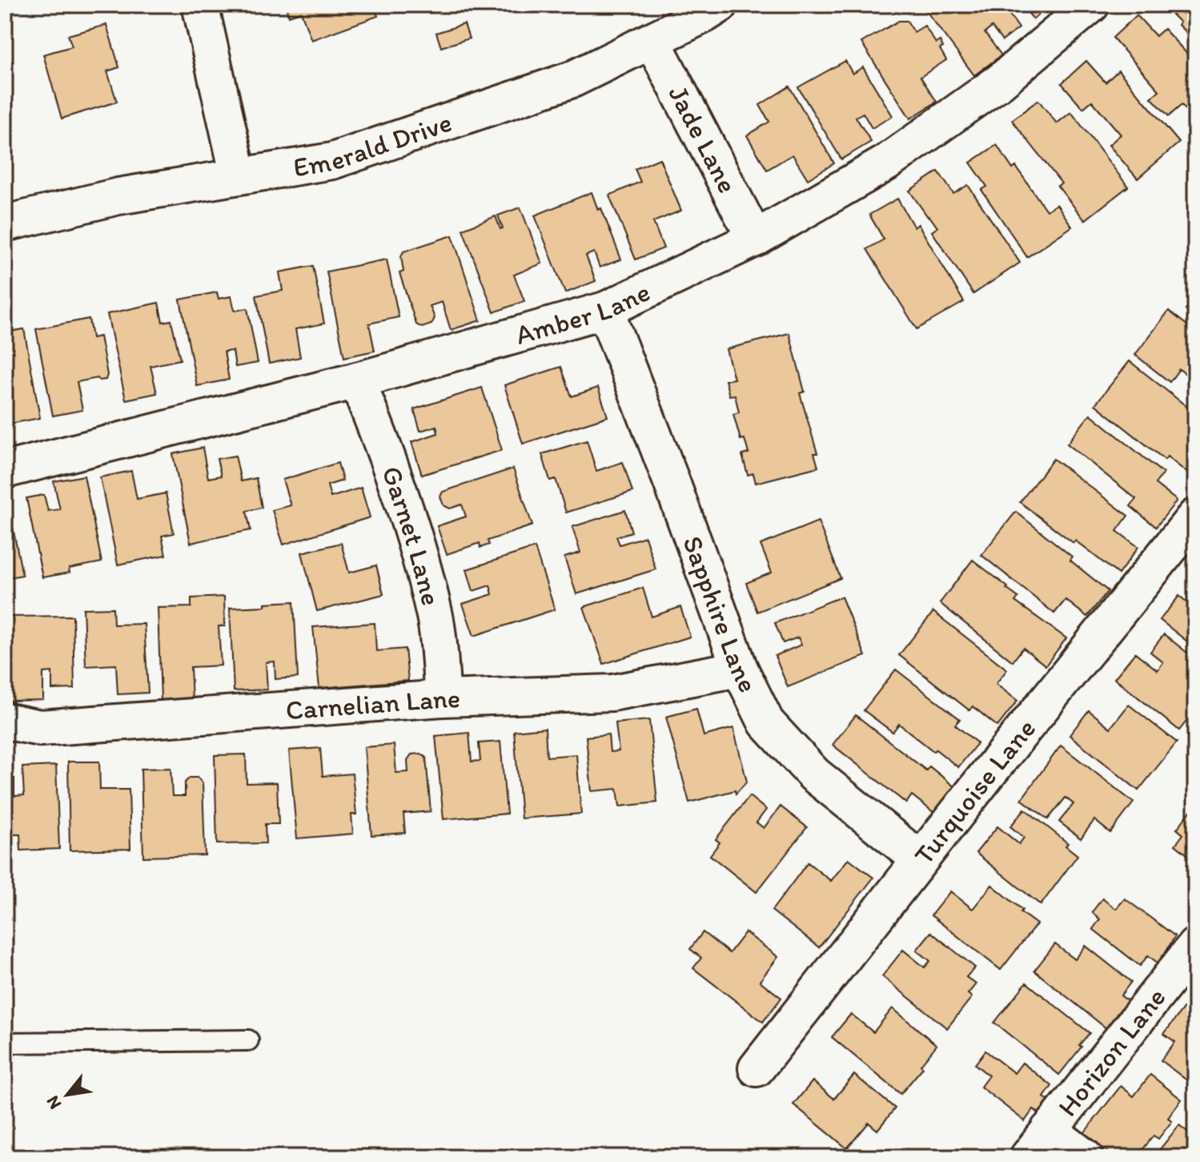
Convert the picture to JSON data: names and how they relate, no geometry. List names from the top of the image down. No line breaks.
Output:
{"streets":{"street":["Jade Lane","Emerald Drive","Amber Lane","Garnet Lane","Sapphire Lane","Carnelian Lane","Turquoise Lane","Horizon Lane"]},"crossings":[["Jade Lane","Emerald Drive"],["Jade Lane","Amber Lane"],["Amber Lane","Garnet Lane"],["Amber Lane","Sapphire Lane"],["Garnet Lane","Carnelian Lane"],["Sapphire Lane","Carnelian Lane"],["Sapphire Lane","Turquoise Lane"]],"north":"bottom left"}
